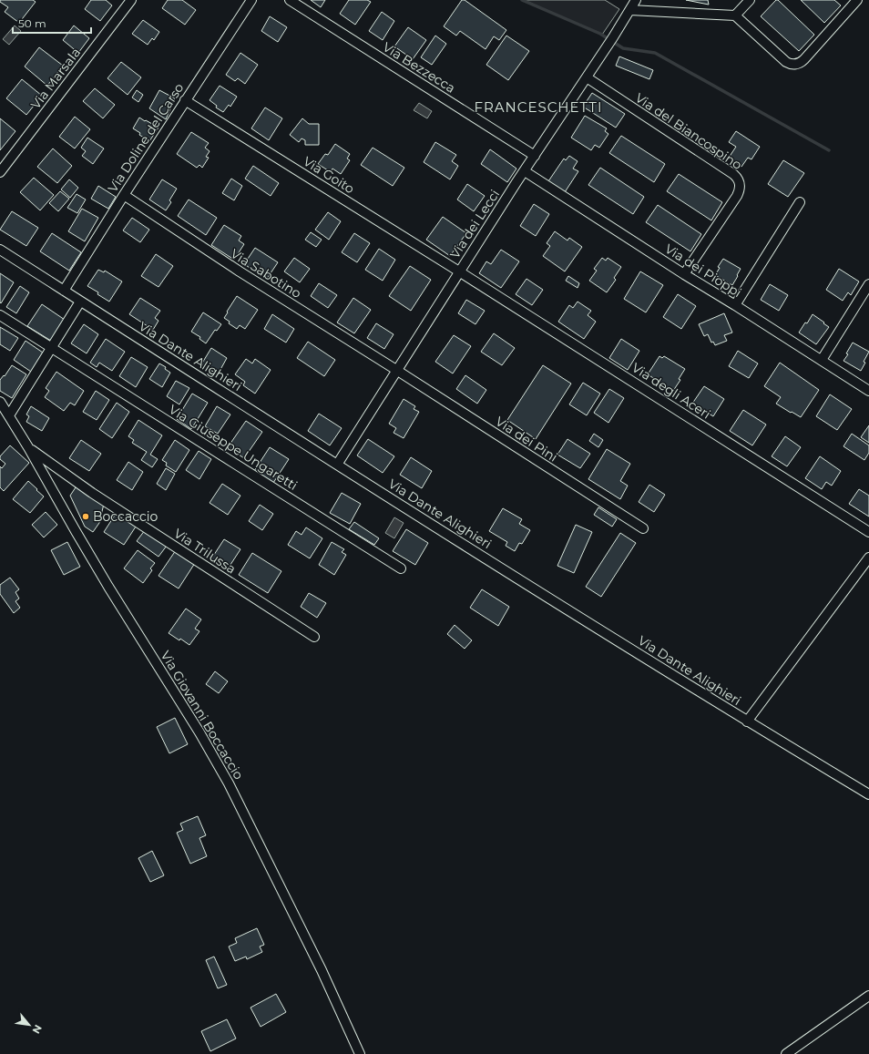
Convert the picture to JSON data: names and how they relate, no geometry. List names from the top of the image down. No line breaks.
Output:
{"streets":{"street":["Via Bezzecca","Via Marsala","Via del Biancospino","Via Doline del Carso","Via Goito","Via dei Lecci","Via dei Pioppi","Via Sabotino","Via Dante Alighieri","Via degli Aceri","Via dei Pini","Via Giuseppe Ungaretti","Via Trilussa","Via Giovanni Boccaccio"]},"crossings":[["Via Bezzecca","Via dei Lecci"],["Via del Biancospino","Via dei Lecci"],["Via del Biancospino","Via dei Pioppi"],["Via Doline del Carso","Via Goito"],["Via Doline del Carso","Via Sabotino"],["Via Doline del Carso","Via Dante Alighieri"],["Via Goito","Via dei Lecci"],["Via Goito","Via degli Aceri"],["Via dei Lecci","Via dei Pioppi"],["Via dei Lecci","Via Sabotino"],["Via dei Lecci","Via Dante Alighieri"],["Via dei Lecci","Via degli Aceri"],["Via dei Lecci","Via dei Pini"],["Via Sabotino","Via dei Pini"],["Via Trilussa","Via Giovanni Boccaccio"]],"districts":["FRANCESCHETTI"],"places":["Boccaccio"],"scale_bar":"50 m","north":"bottom right"}
